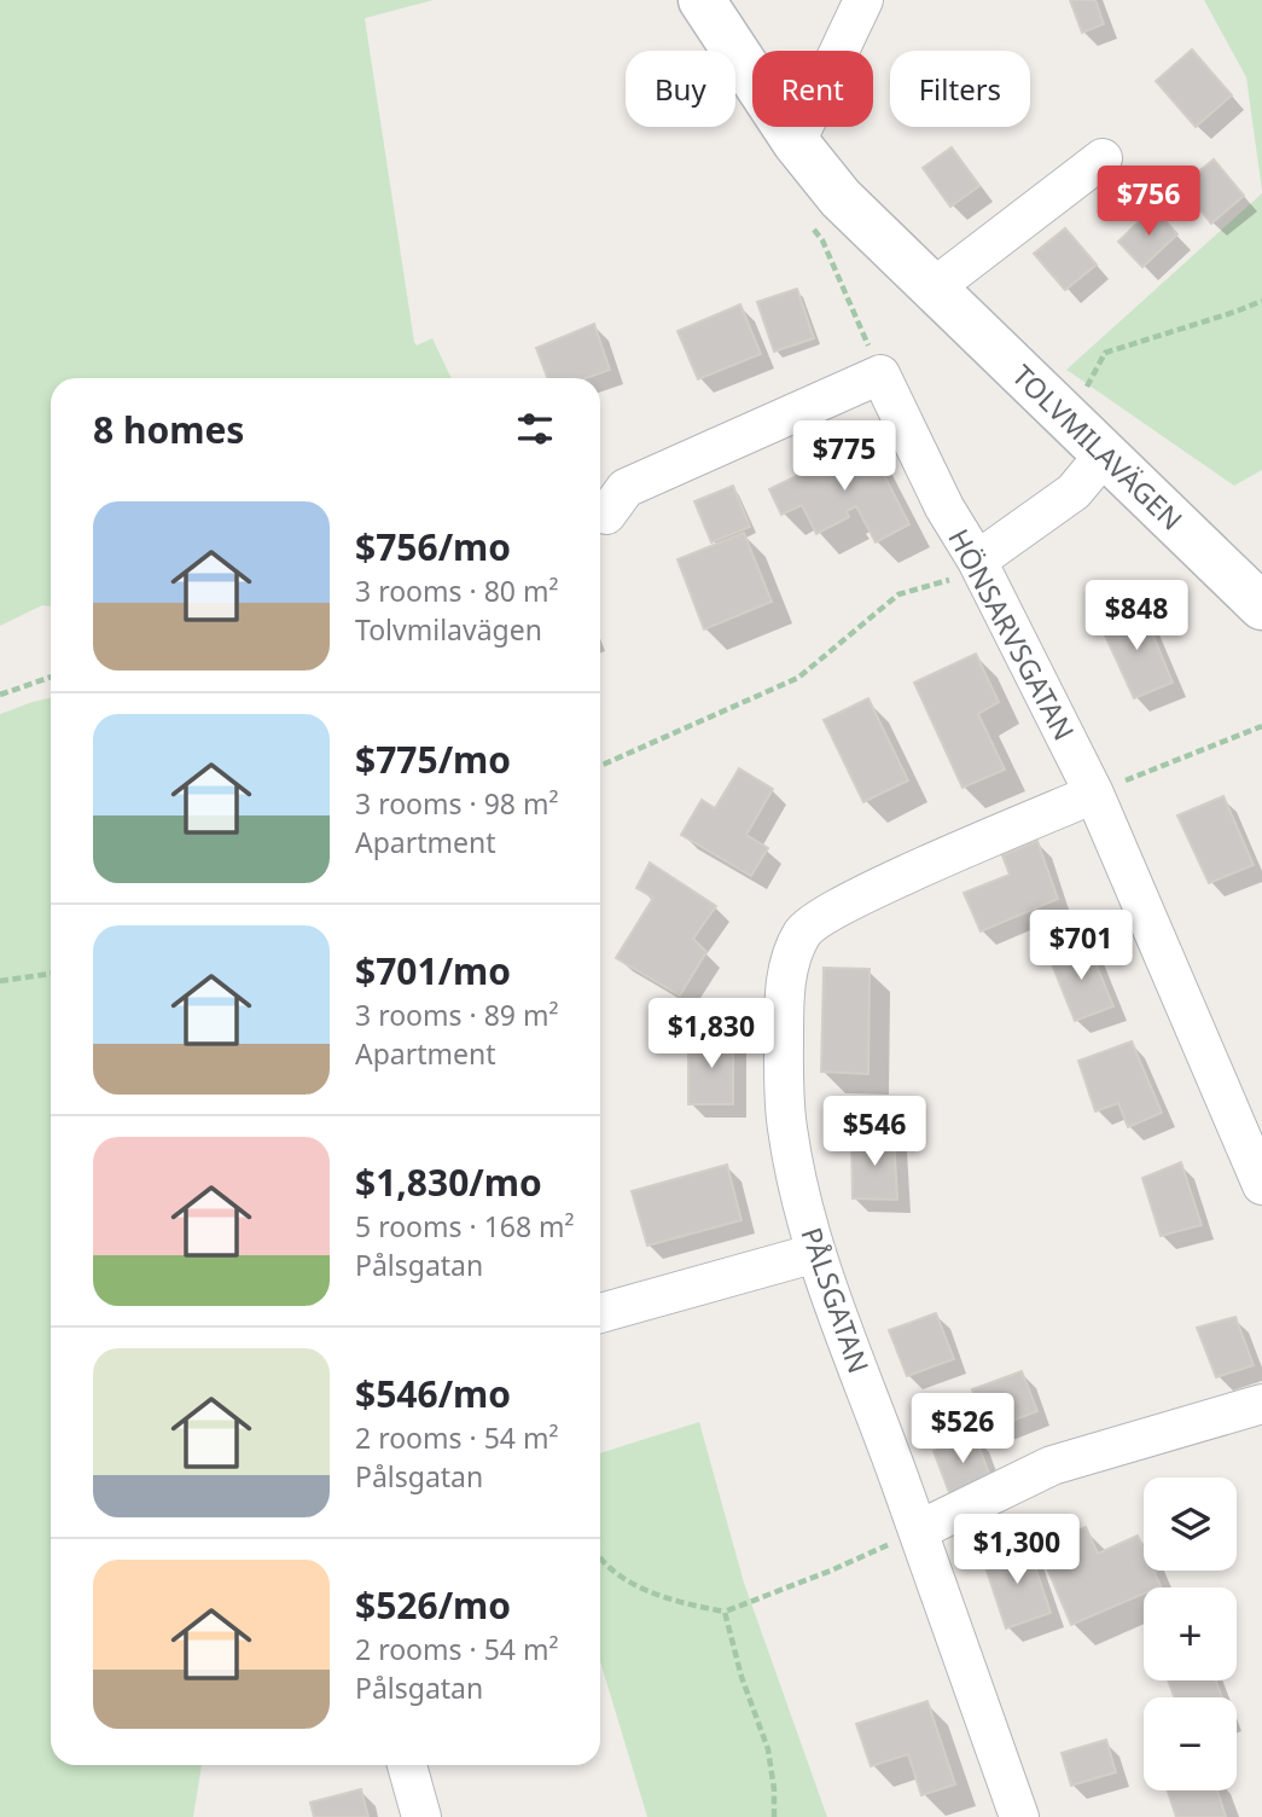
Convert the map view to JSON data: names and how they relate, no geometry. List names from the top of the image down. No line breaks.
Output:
{"streets":{"street":["TOLVMILAVÄGEN","HÖNSARVSGATAN","PÅLSGATAN"]},"crossings":[["HÖNSARVSGATAN","PÅLSGATAN"]],"page":{"chip":["Buy","Rent","Filters"],"price":["$756","$775","$848","$701","$1,830","$546","$526","$1,300"],"heading":"8 homes","list":[{"name":"$756/mo","note":"3 rooms · 80 m² · Tolvmilavägen"},{"name":"$775/mo","note":"3 rooms · 98 m² · Apartment"},{"name":"$701/mo","note":"3 rooms · 89 m² · Apartment"},{"name":"$1,830/mo","note":"5 rooms · 168 m² · Pålsgatan"},{"name":"$546/mo","note":"2 rooms · 54 m² · Pålsgatan"},{"name":"$526/mo","note":"2 rooms · 54 m² · Pålsgatan"}],"map_buttons":["+","−"]}}
